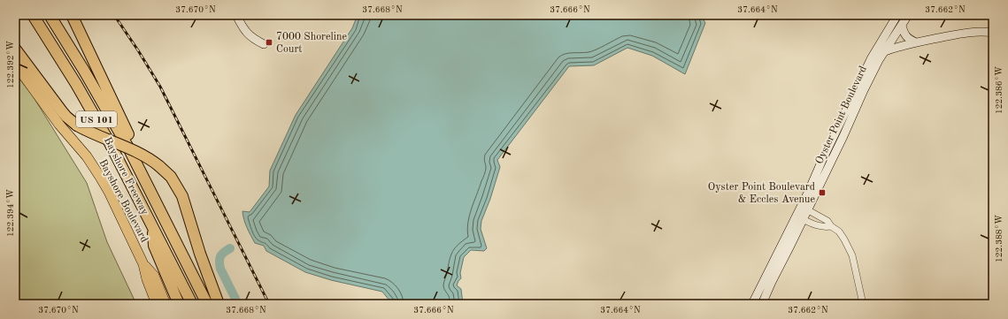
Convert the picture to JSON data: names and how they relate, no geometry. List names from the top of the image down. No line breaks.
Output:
{"streets":{"highway":["US 101","Bayshore Freeway"],"main road":["Bayshore Boulevard"],"street":["Oyster Point Boulevard"]},"places":{"transit":["7000 Shoreline Court","Oyster Point Boulevard & Eccles Avenue"]},"coordinates":["37.670°N","37.668°N","37.666°N","37.664°N","37.662°N","122.392°W","122.386°W","122.394°W","122.388°W"]}
